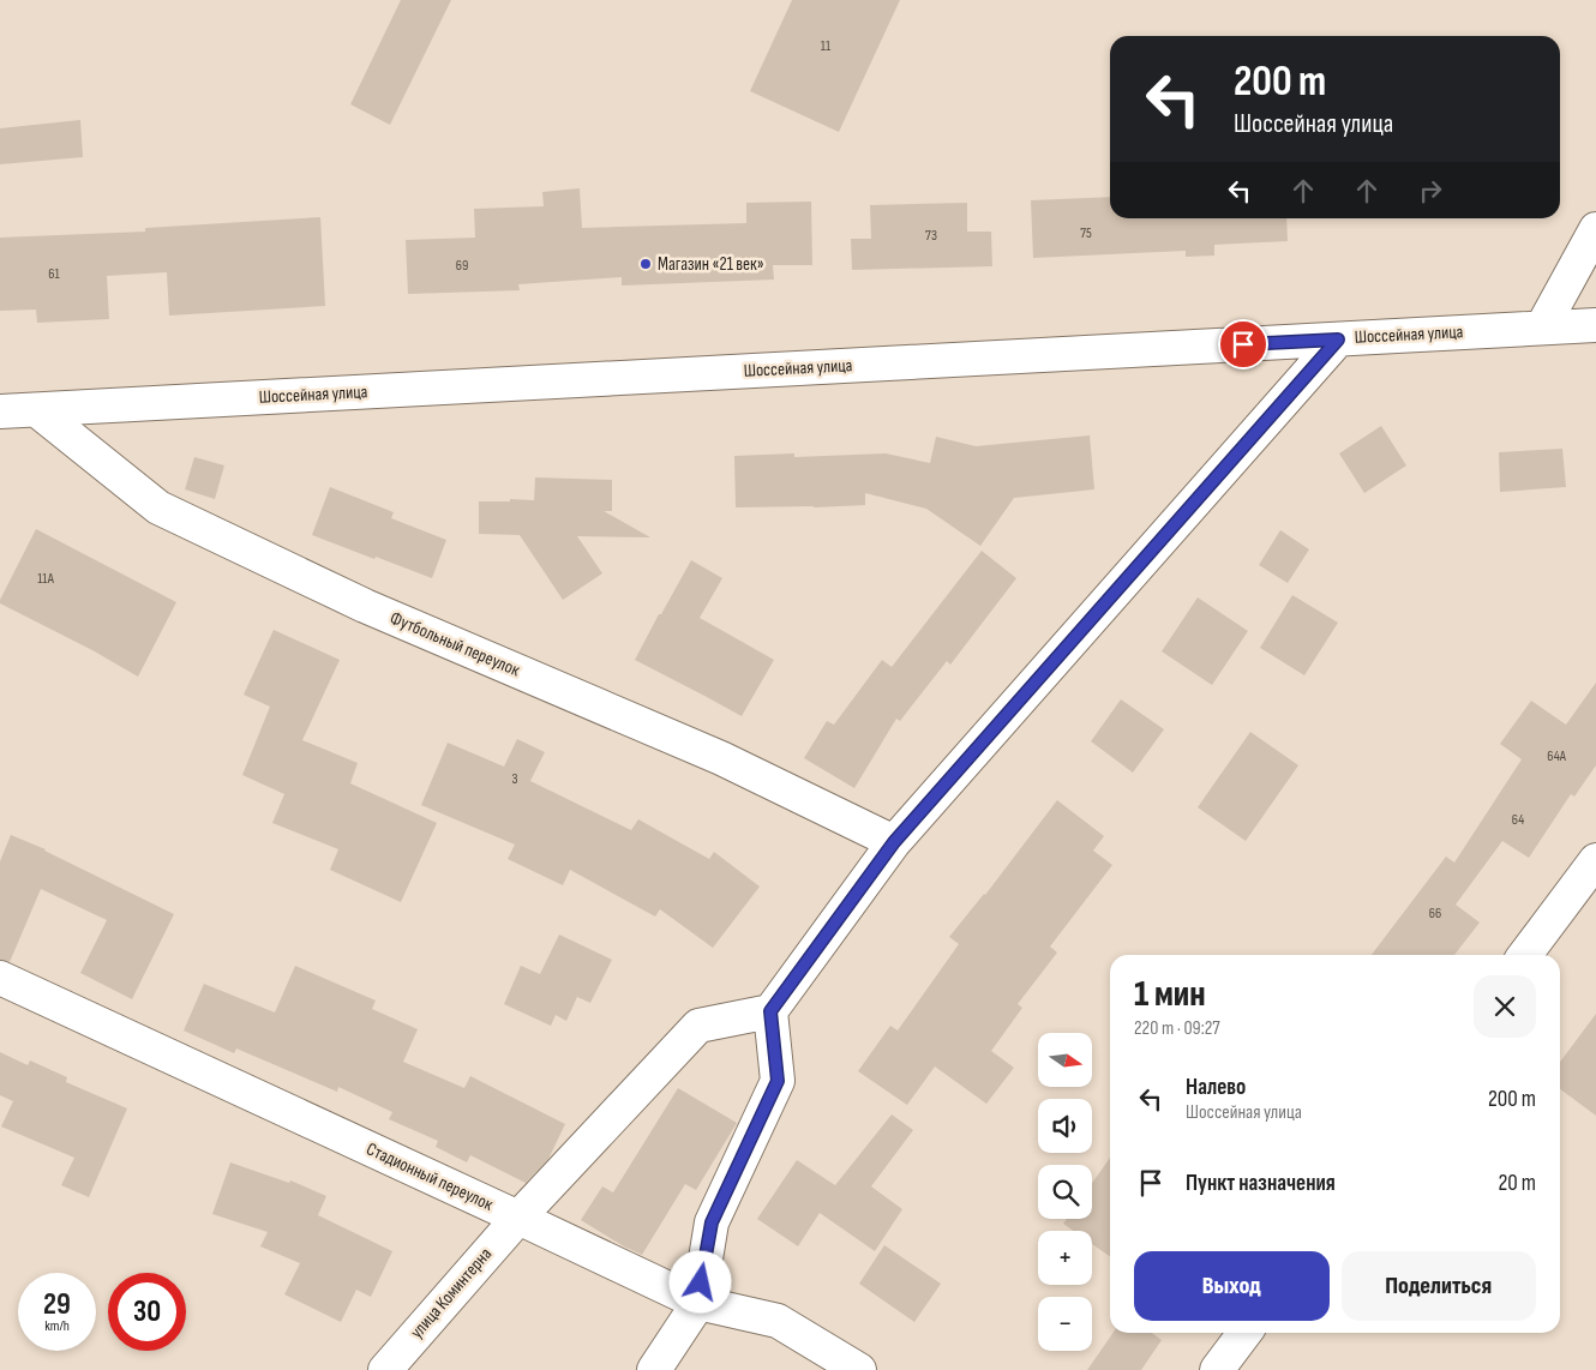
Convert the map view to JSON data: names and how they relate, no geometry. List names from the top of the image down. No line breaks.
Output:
{"streets":{"street":["Шоссейная улица","Футбольный переулок","Стадионный переулок","улица Коминтерна"]},"crossings":[["Шоссейная улица","Футбольный переулок"],["Стадионный переулок","улица Коминтерна"]],"places":["Магазин «21 век»"],"house_numbers":["11","75","73","69","61","11А","64А","3","64","66"],"north":"right","page":{"turn":["200 m","Шоссейная улица"],"heading":["1 мин","220 m · 09:27"],"map_buttons":["+","−"],"list":[{"name":"Налево","note":"Шоссейная улица","value":"200 m"},{"name":"Пункт назначения","value":"20 m"}],"buttons":["Выход","Поделиться"],"speed":"29 km/h","limit":"30"}}
